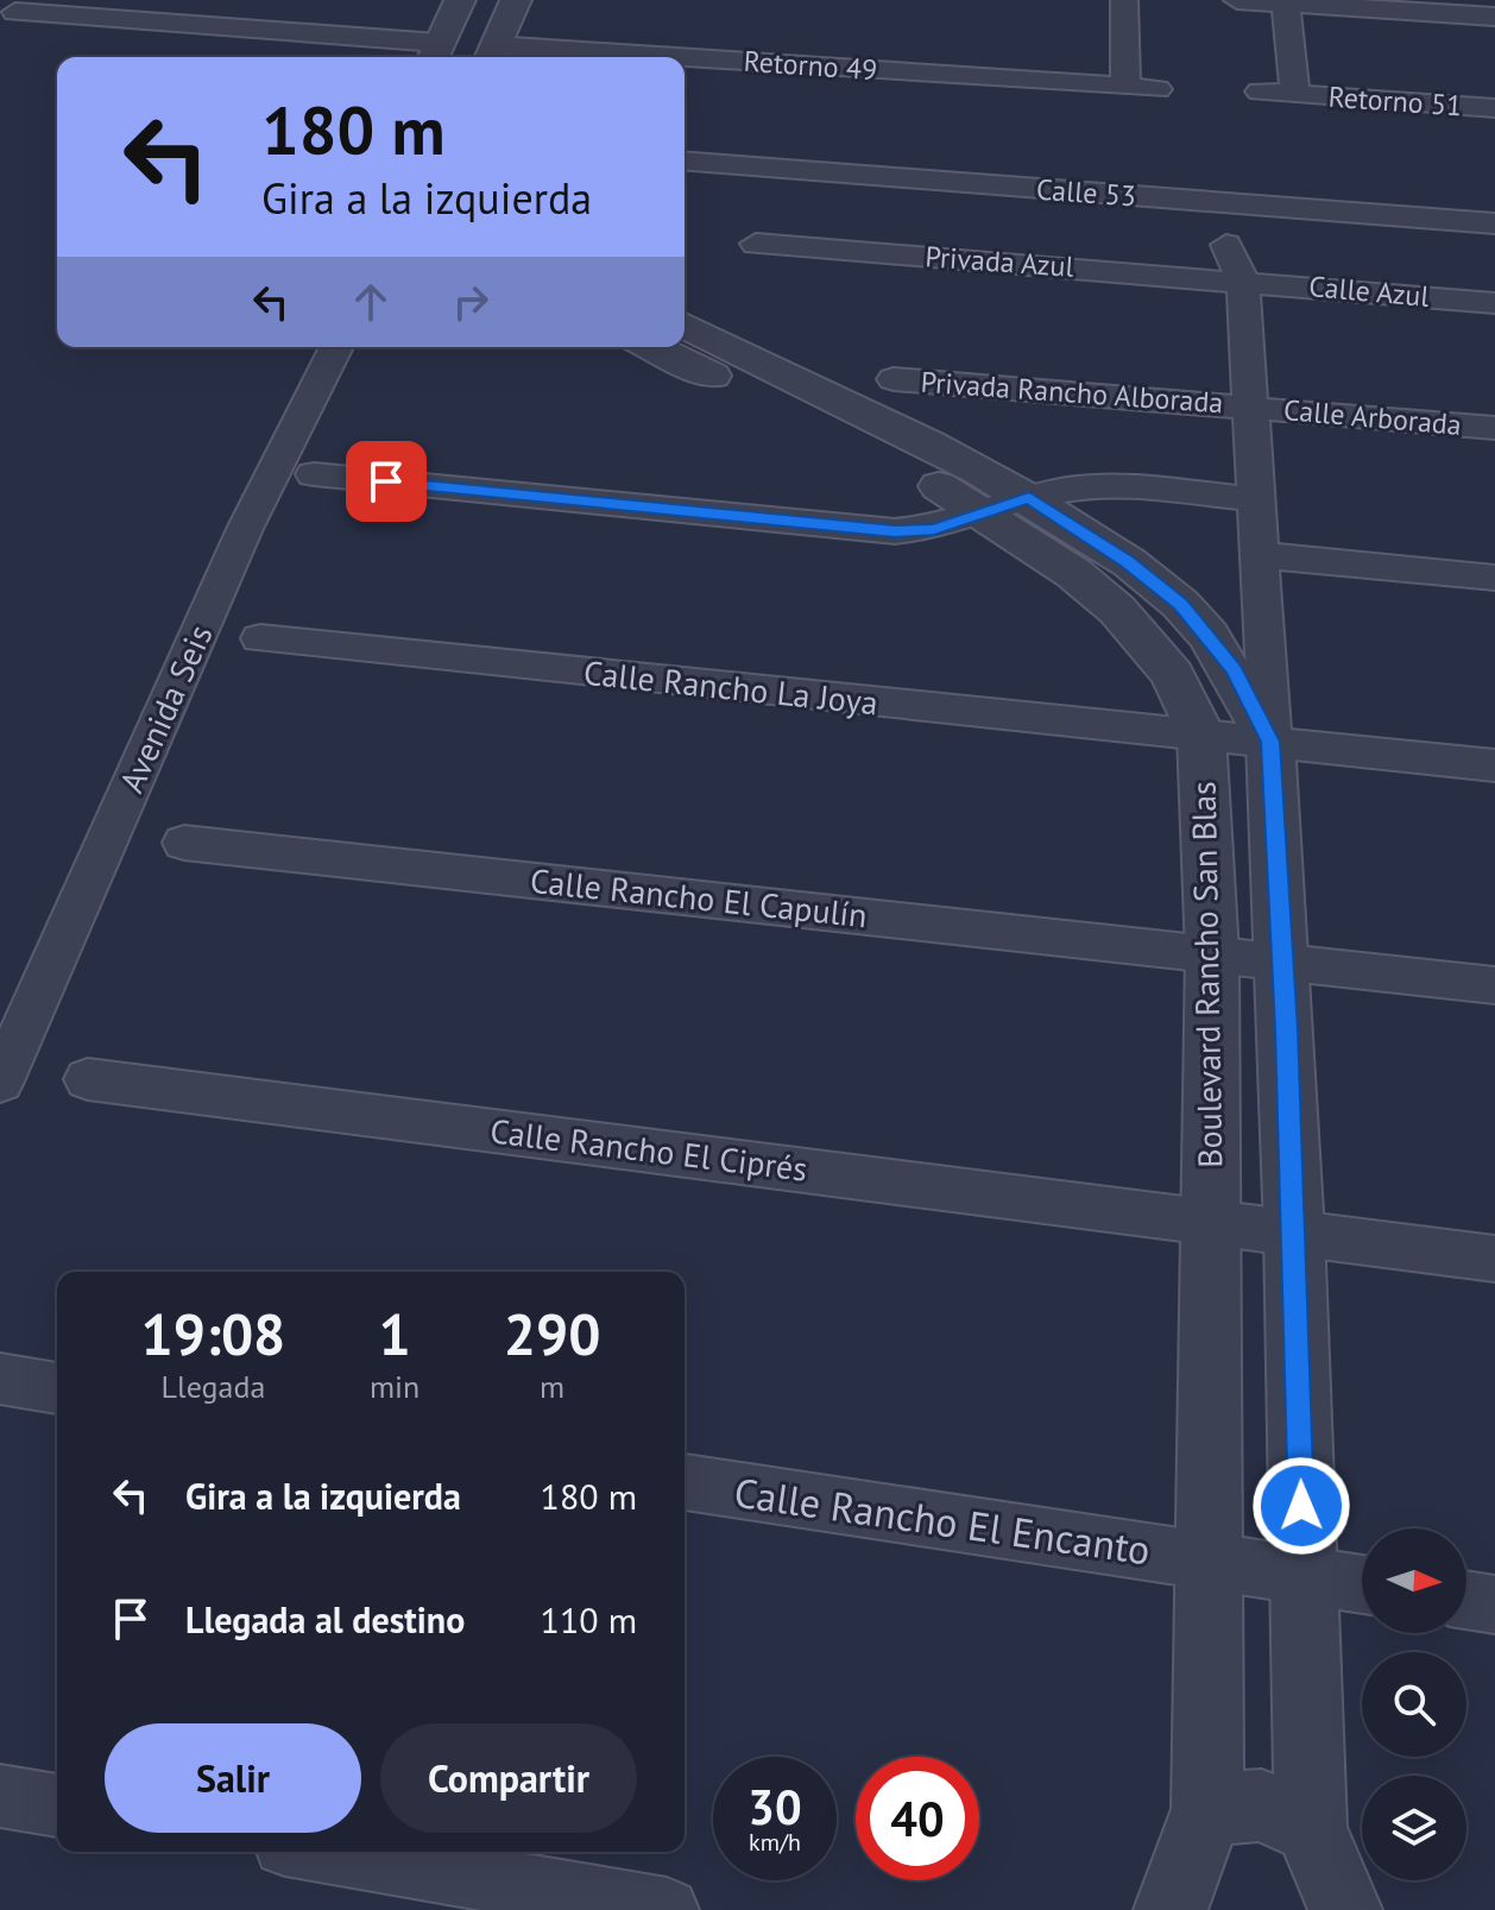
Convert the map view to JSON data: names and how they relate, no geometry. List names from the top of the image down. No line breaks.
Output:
{"streets":{"street":["Retorno 49","Retorno 51","Calle 53","Privada Azul","Calle Azul","Privada Rancho Alborada","Calle Arborada","Calle Rancho La Joya","Avenida Seis","Calle Rancho El Capulín","Boulevard Rancho San Blas","Calle Rancho El Ciprés","Calle Rancho El Encanto"]},"crossings":[["Privada Azul","Calle Azul"],["Privada Rancho Alborada","Calle Arborada"],["Calle Rancho La Joya","Boulevard Rancho San Blas"],["Calle Rancho El Capulín","Boulevard Rancho San Blas"],["Boulevard Rancho San Blas","Calle Rancho El Ciprés"],["Boulevard Rancho San Blas","Calle Rancho El Encanto"]],"north":"right","page":{"turn":["180 m","Gira a la izquierda"],"eta":["19:08","Llegada","1","min","290","m"],"list":[{"name":"Gira a la izquierda","value":"180 m"},{"name":"Llegada al destino","value":"110 m"}],"buttons":["Salir","Compartir"],"speed":"30 km/h","limit":"40"}}
